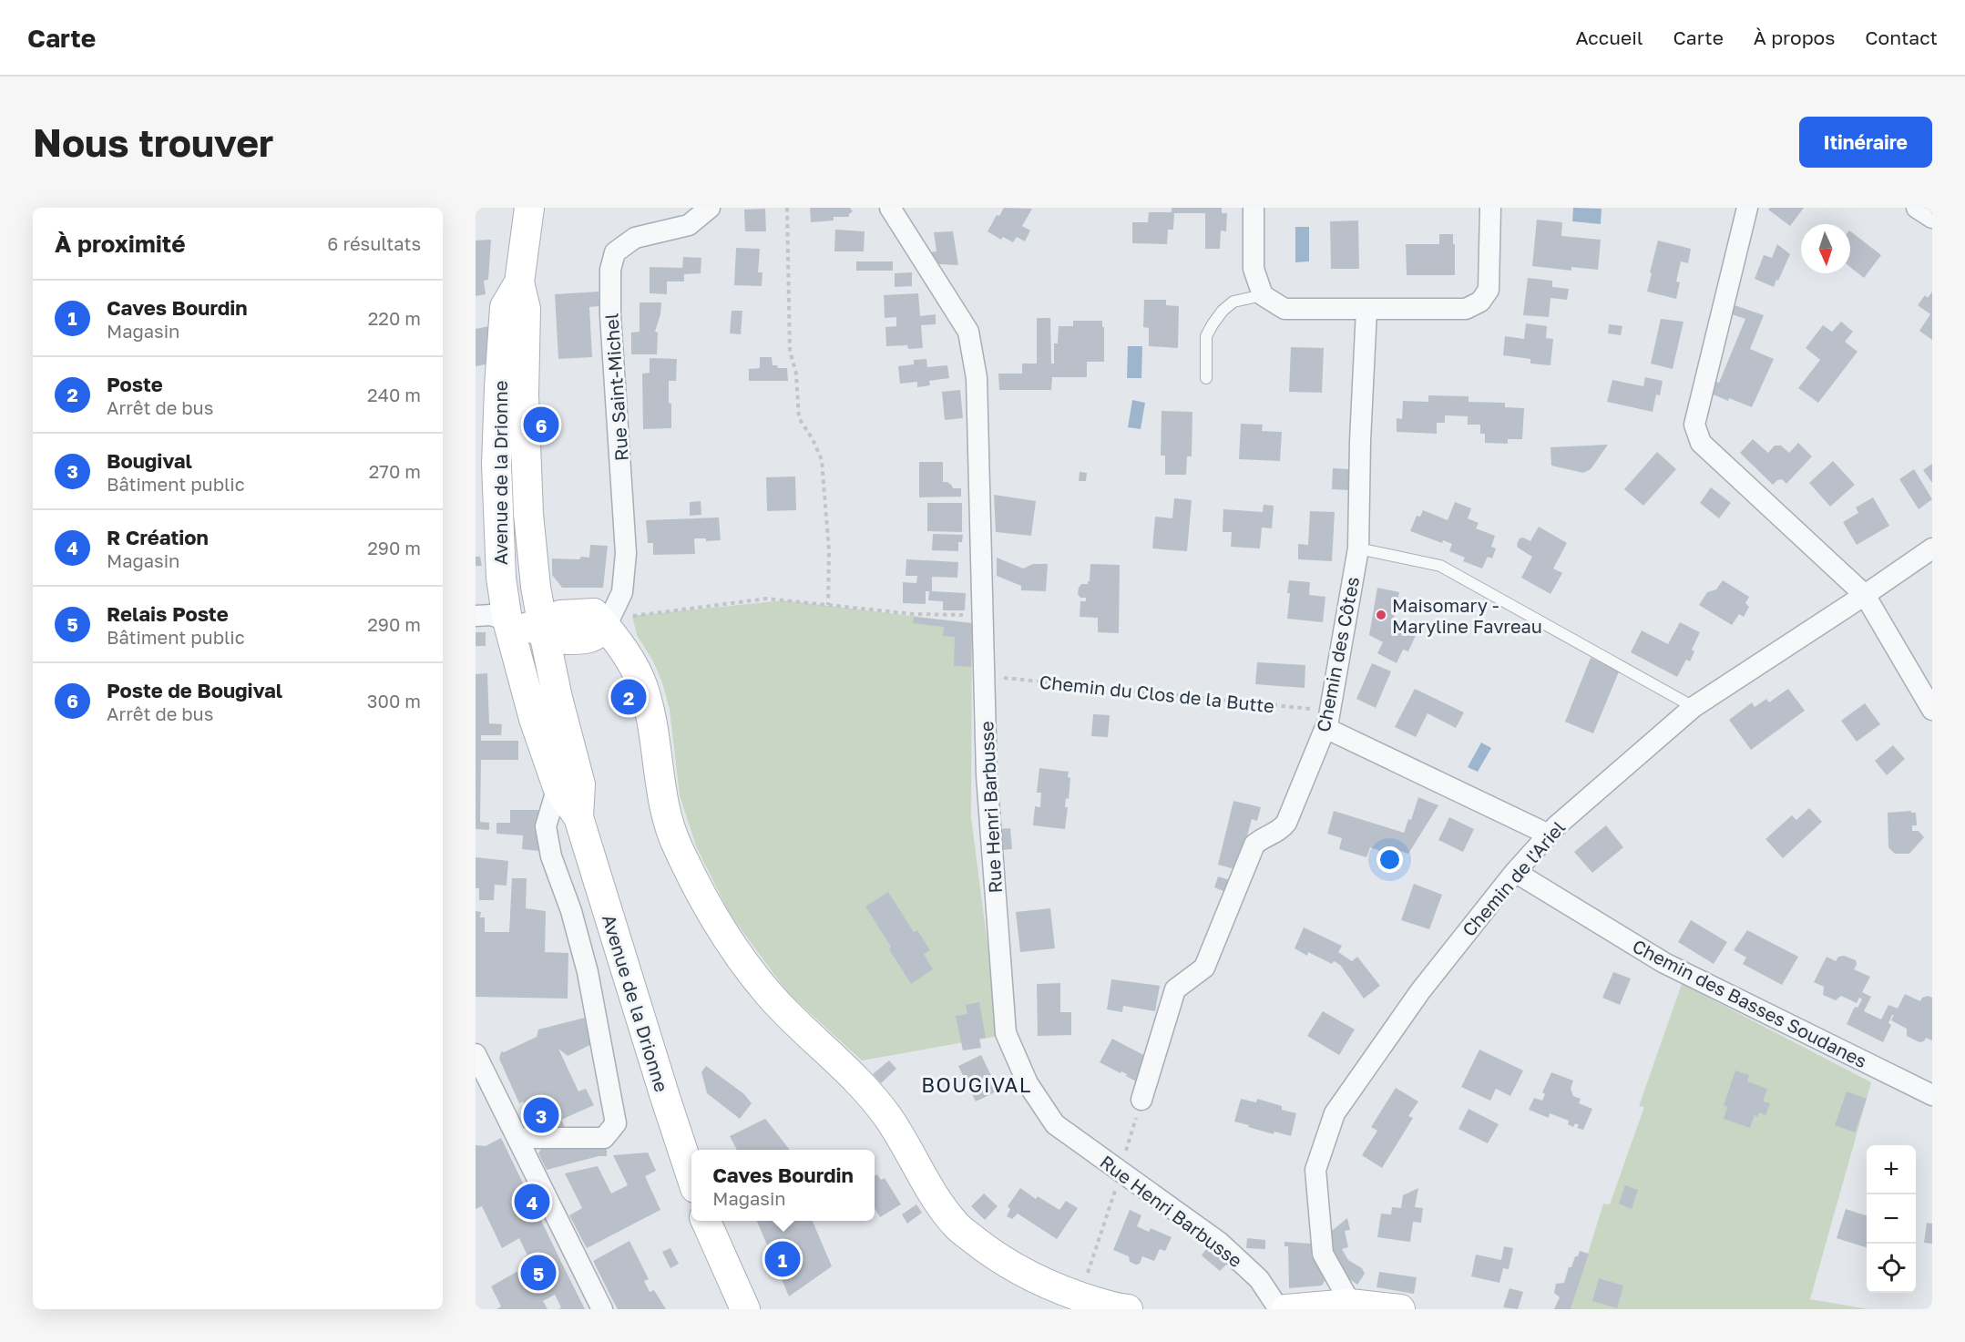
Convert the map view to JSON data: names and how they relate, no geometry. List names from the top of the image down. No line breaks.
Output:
{"streets":{"main road":["Avenue de la Drionne"],"street":["Rue Saint-Michel","Chemin des Côtes","Rue Henri Barbusse","Chemin de l'Ariel","Chemin des Basses Soudanes"],"path":["Chemin du Clos de la Butte"]},"crossings":[["Chemin des Côtes","Chemin du Clos de la Butte"],["Chemin du Clos de la Butte","Rue Henri Barbusse"],["Chemin de l'Ariel","Chemin des Basses Soudanes"]],"districts":["BOUGIVAL"],"places":["Maisomary - Maryline Favreau"],"north":"bottom","page":{"header":"Carte","nav":["Accueil","Carte","À propos","Contact"],"buttons":"Itinéraire","title":"Nous trouver","heading":["À proximité","6 résultats"],"list":[{"mark":"1","name":"Caves Bourdin","note":"Magasin","value":"220 m"},{"mark":"2","name":"Poste","note":"Arrêt de bus","value":"240 m"},{"mark":"3","name":"Bougival","note":"Bâtiment public","value":"270 m"},{"mark":"4","name":"R Création","note":"Magasin","value":"290 m"},{"mark":"5","name":"Relais Poste","note":"Bâtiment public","value":"290 m"},{"mark":"6","name":"Poste de Bougival","note":"Arrêt de bus","value":"300 m"}],"pins":["6","2","3","4","1","5"],"map_buttons":["+","−"],"popup":["Caves Bourdin","Magasin"]}}
